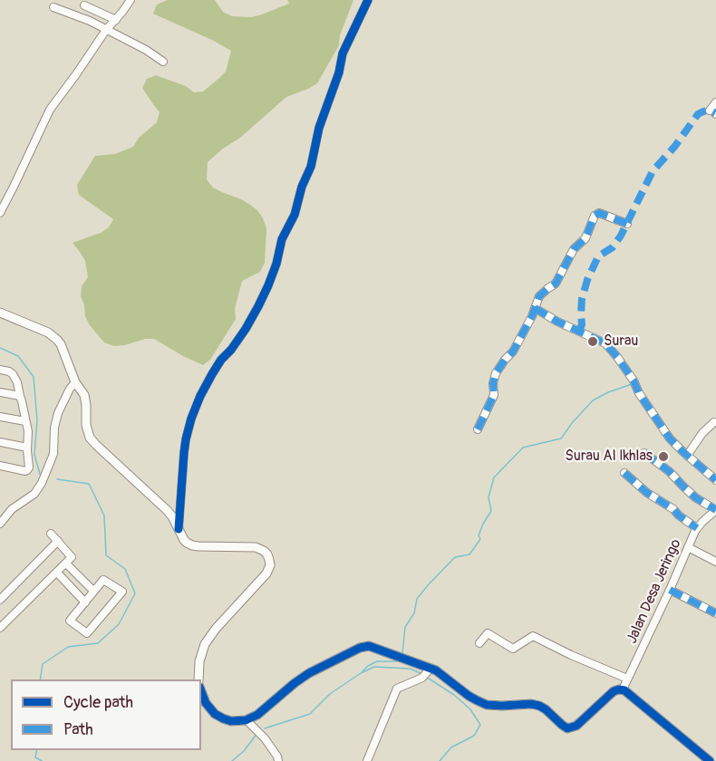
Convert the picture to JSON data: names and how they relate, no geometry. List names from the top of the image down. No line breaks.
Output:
{"streets":{"street":["Jalan Desa Jeringo"]},"places":["Surau","Surau Al Ikhlas"],"legend":["Cycle path","Path"]}
